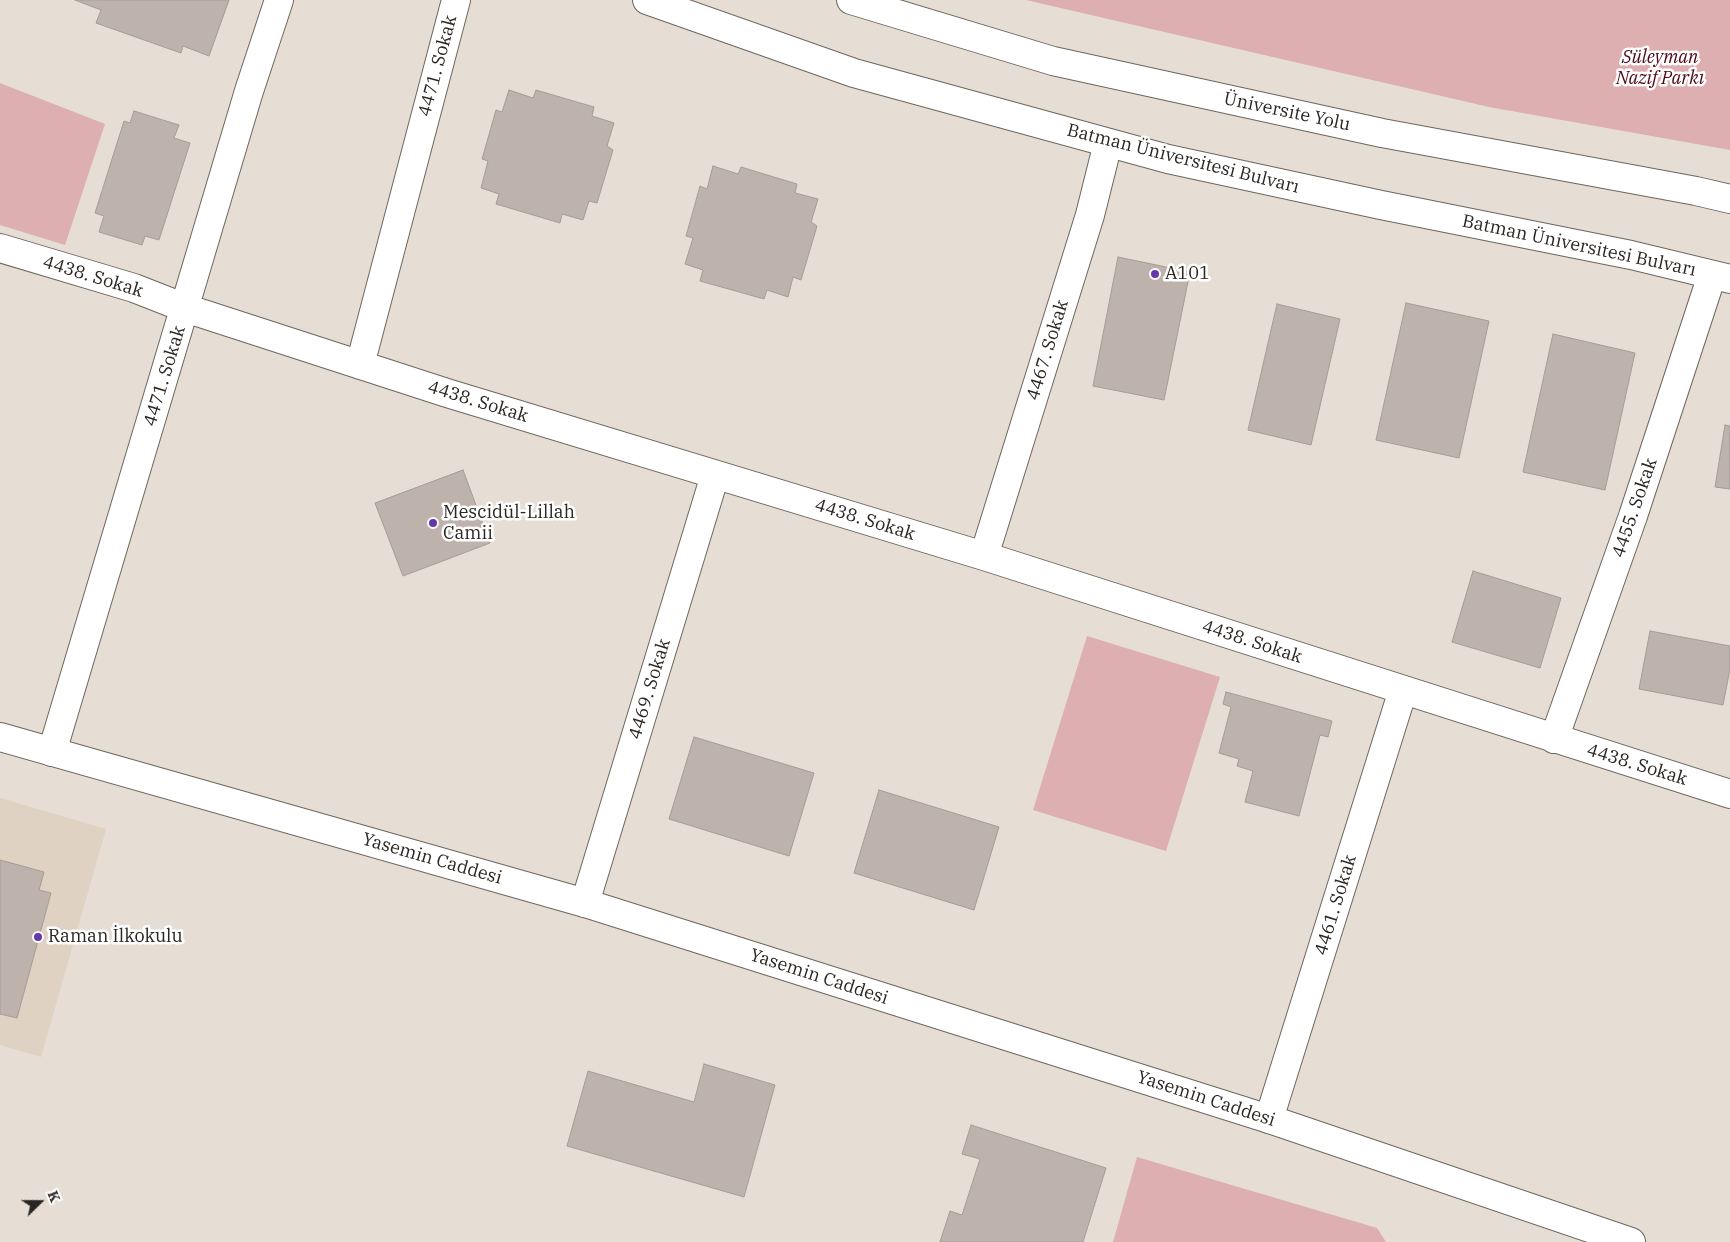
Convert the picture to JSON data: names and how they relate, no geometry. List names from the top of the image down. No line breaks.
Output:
{"streets":{"street":["4471. Sokak","Üniversite Yolu","Batman Üniversitesi Bulvarı","4438. Sokak","4467. Sokak","4455. Sokak","4469. Sokak","Yasemin Caddesi","4461. Sokak"]},"crossings":[["4471. Sokak","4438. Sokak"],["4471. Sokak","Yasemin Caddesi"],["Batman Üniversitesi Bulvarı","4467. Sokak"],["Batman Üniversitesi Bulvarı","4455. Sokak"],["4438. Sokak","4467. Sokak"],["4438. Sokak","4455. Sokak"],["4438. Sokak","4469. Sokak"],["4438. Sokak","4461. Sokak"],["4469. Sokak","Yasemin Caddesi"],["Yasemin Caddesi","4461. Sokak"]],"parks":["Süleyman Nazif Parkı"],"places":["A101","Mescidül-Lillah Camii","Raman İlkokulu"],"north":"right"}
